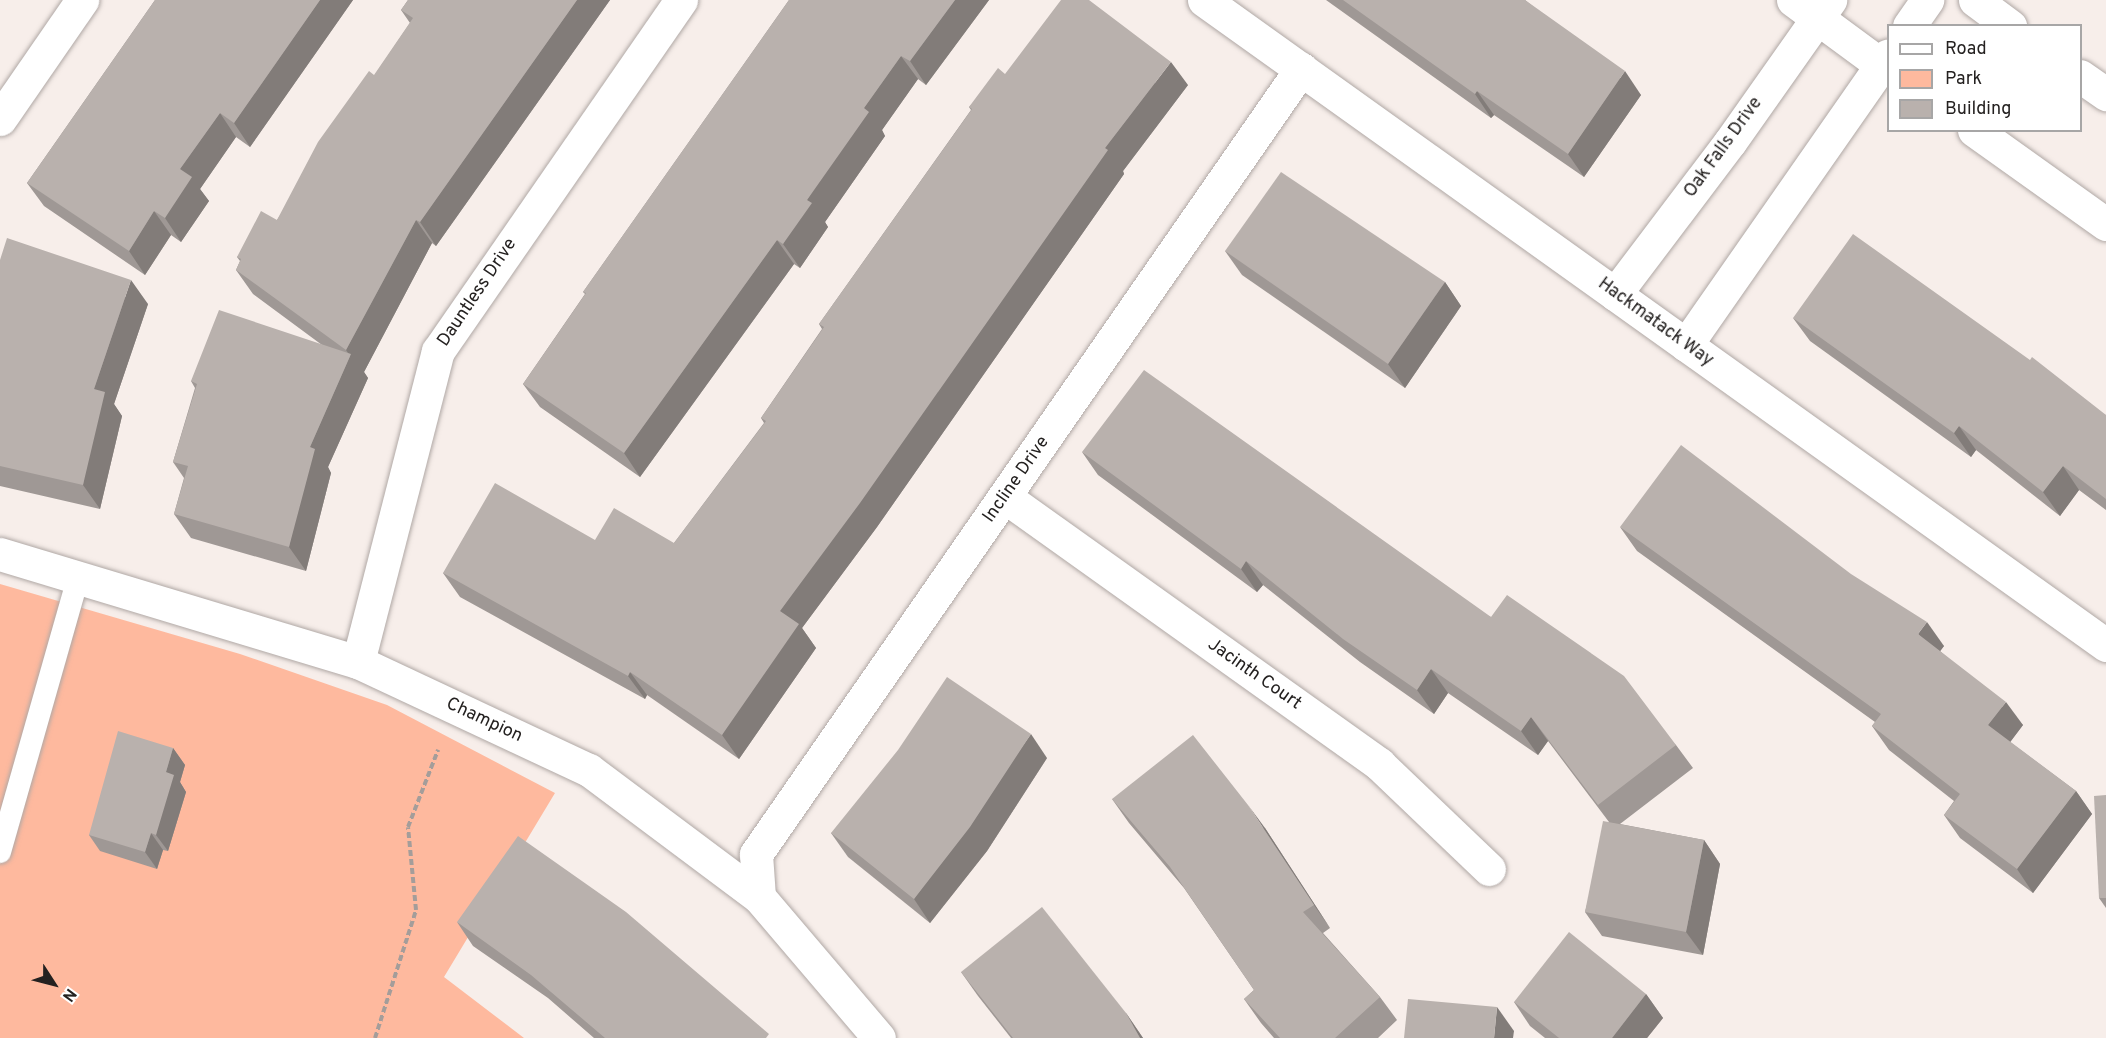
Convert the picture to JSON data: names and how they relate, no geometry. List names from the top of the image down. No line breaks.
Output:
{"streets":{"street":["Oak Falls Drive","Dauntless Drive","Hackmatack Way","Incline Drive","Jacinth Court","Champion"]},"crossings":[["Oak Falls Drive","Hackmatack Way"],["Dauntless Drive","Champion"],["Hackmatack Way","Incline Drive"],["Incline Drive","Jacinth Court"],["Incline Drive","Champion"]],"legend":["Road","Park","Building"],"north":"bottom right"}
